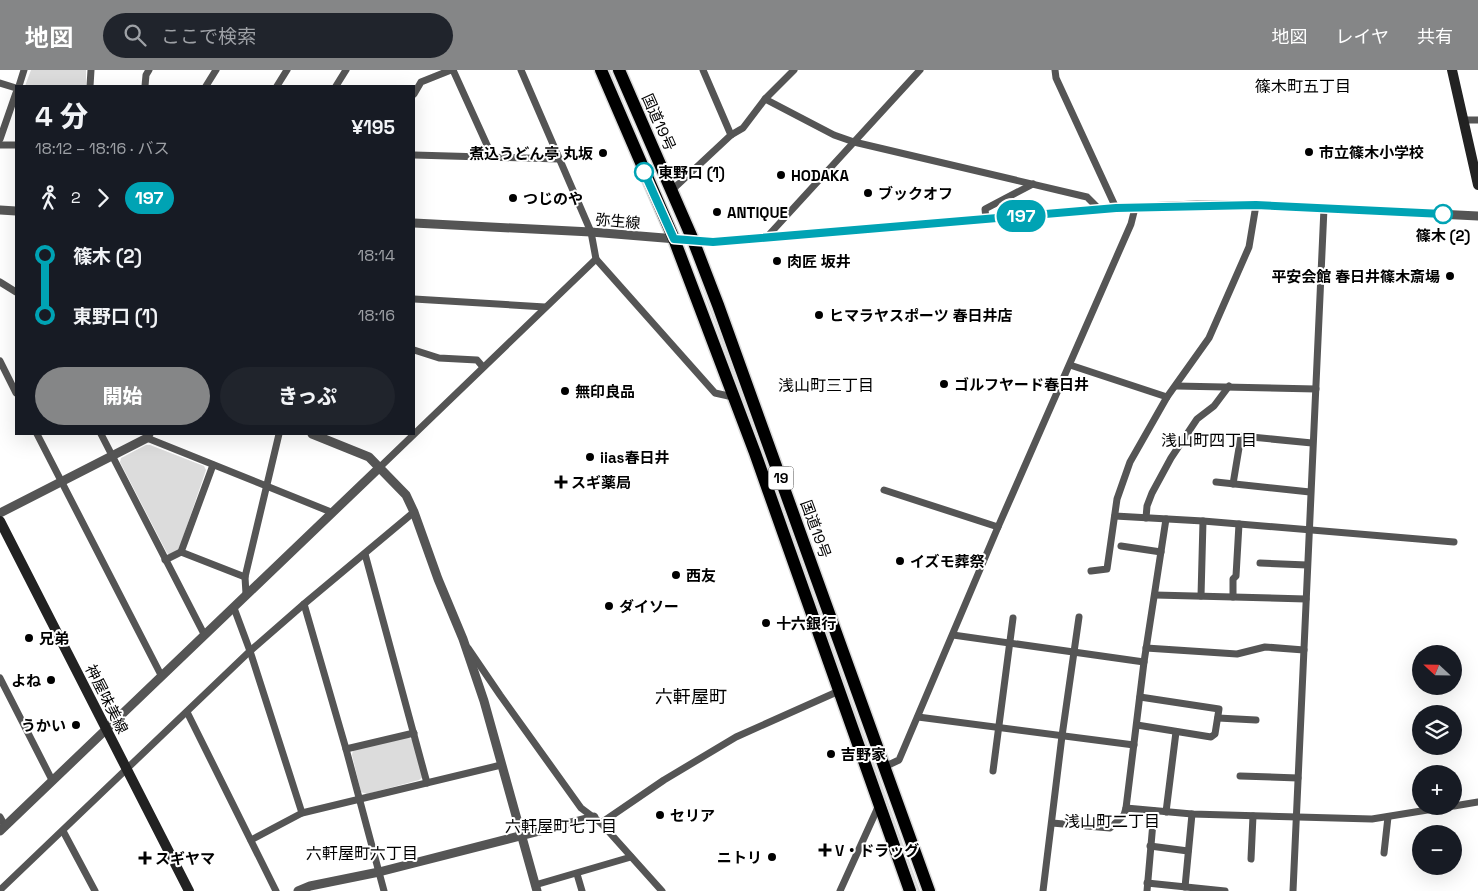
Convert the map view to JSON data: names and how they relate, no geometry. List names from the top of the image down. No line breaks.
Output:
{"streets":{"highway":["国道19号","19"],"main road":["神屋味美線"],"street":["弥生線"]},"crossings":[["国道19号","弥生線"],["弥生線","19"]],"districts":["篠木町五丁目","浅山町三丁目","浅山町四丁目","六軒屋町","浅山町二丁目","六軒屋町七丁目","六軒屋町六丁目"],"places":{"other":["市立篠木小学校","煮込うどん亭 丸坂","東野口 (1)","HODAKA","ブックオフ","つじのや","ANTIQUE","篠木 (2)","肉匠 坂井","平安会館 春日井篠木斎場","ヒマラヤスポーツ 春日井店","ゴルフヤード春日井","無印良品","iias春日井","イズモ葬祭","西友","ダイソー","十六銀行","兄弟","よね","うかい","吉野家","セリア","ニトリ"],"health":["スギ薬局","V・ドラッグ","スギヤマ"]},"lines":["bus line 197"],"north":"left","page":{"header":"地図","search":"ここで検索","nav":["地図","レイヤ","共有"],"on_map":"197","heading":["4 分","18:12 – 18:16 · バス","¥195"],"legs":["2","197"],"list":[{"name":"篠木 (2)","value":"18:14"},{"name":"東野口 (1)","value":"18:16"}],"buttons":["開始","きっぷ"],"map_buttons":["+","−"]}}
